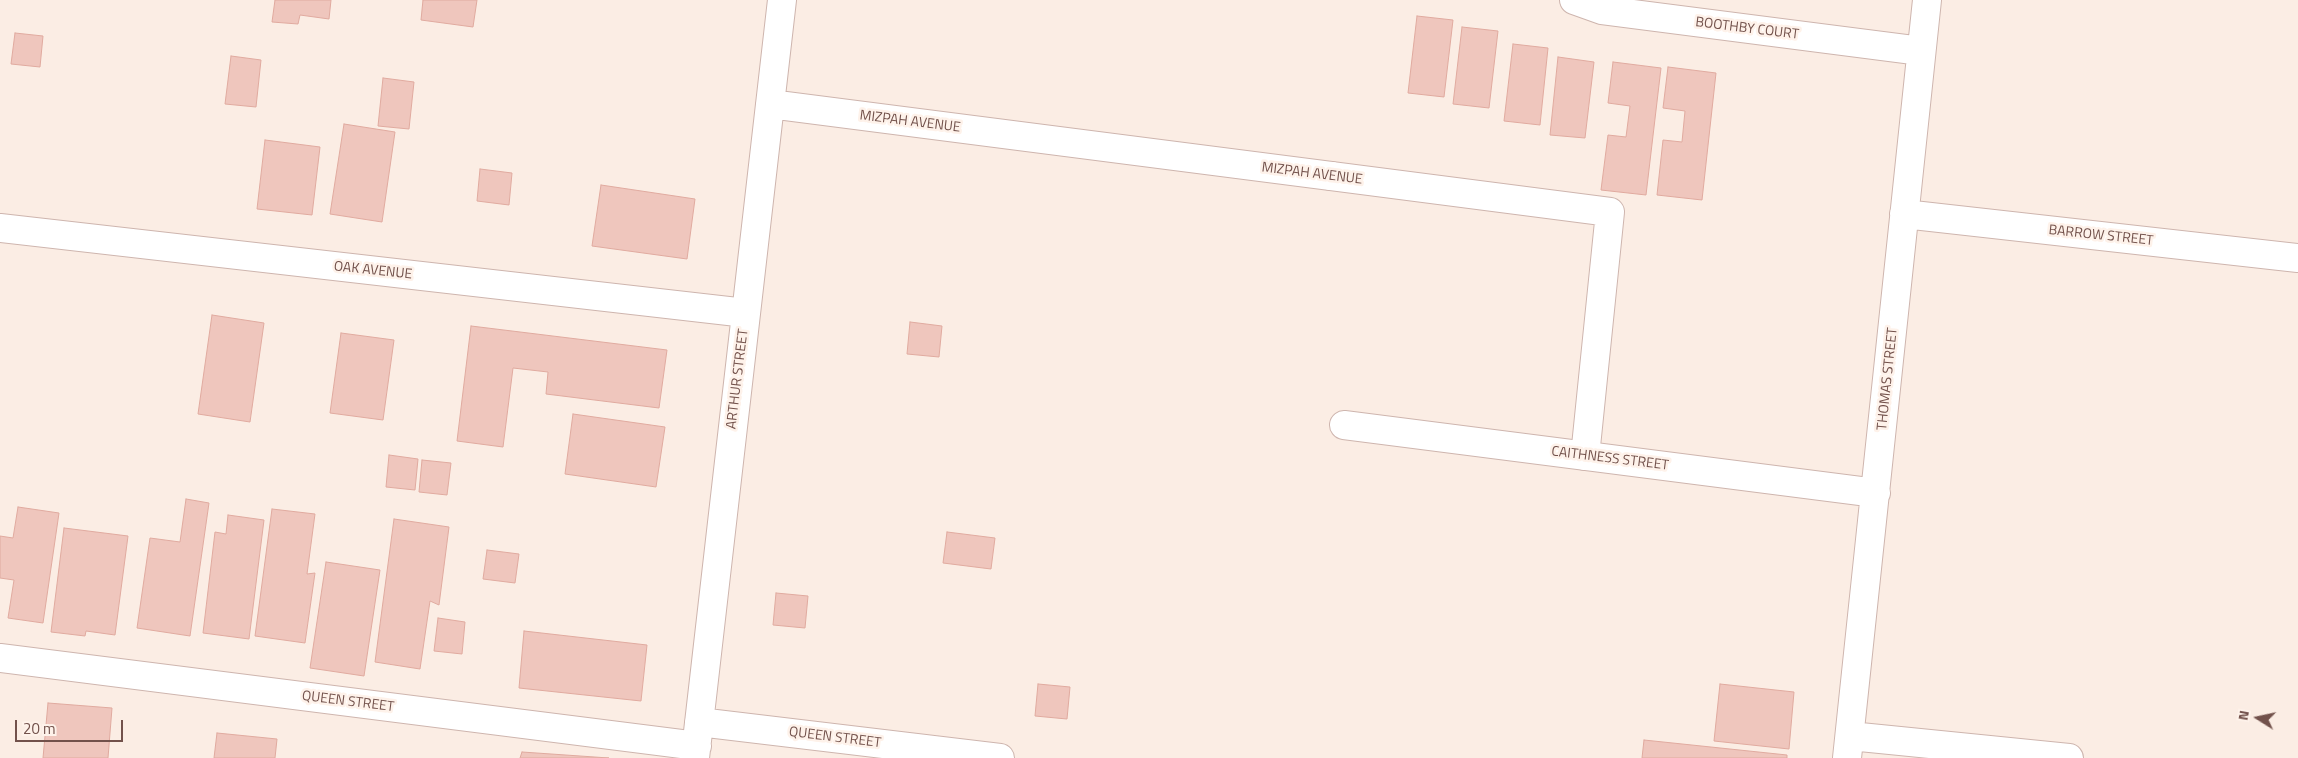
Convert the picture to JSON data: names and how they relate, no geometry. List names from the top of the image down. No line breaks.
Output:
{"streets":{"street":["BOOTHBY COURT","MIZPAH AVENUE","BARROW STREET","OAK AVENUE","ARTHUR STREET","THOMAS STREET","CAITHNESS STREET","QUEEN STREET"]},"crossings":[["BOOTHBY COURT","THOMAS STREET"],["MIZPAH AVENUE","ARTHUR STREET"],["MIZPAH AVENUE","CAITHNESS STREET"],["BARROW STREET","THOMAS STREET"],["OAK AVENUE","ARTHUR STREET"],["ARTHUR STREET","QUEEN STREET"],["THOMAS STREET","CAITHNESS STREET"]],"scale_bar":"20 m","north":"left"}
